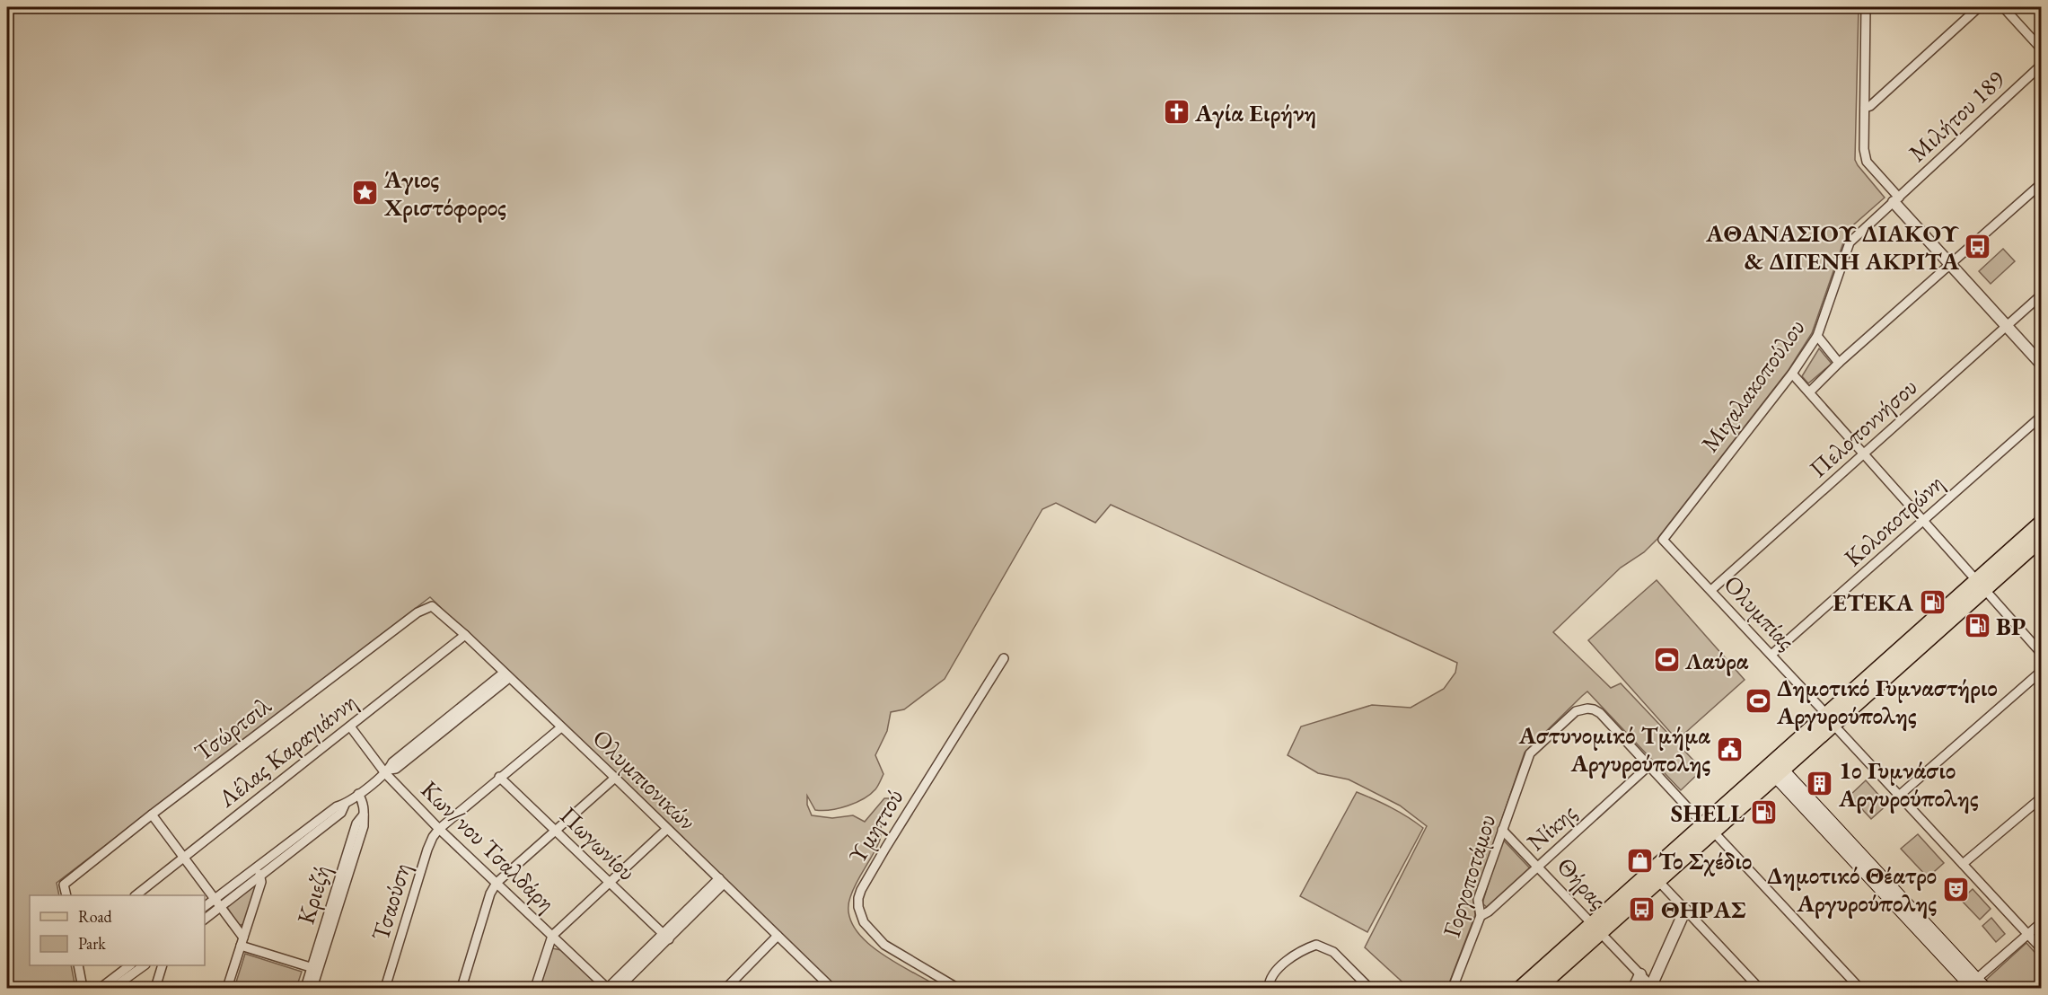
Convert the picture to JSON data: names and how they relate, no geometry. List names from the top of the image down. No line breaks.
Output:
{"streets":{"street":["Μιλήτου 189","Μιχαλακοπούλου","Πελοποννήσου","Κολοκοτρώνη","Ολυμπίας","Τσώρτσιλ","Λέλας Καραγιάννη","Ολυμπιονικών","Υμηττού","Νίκης","Πωγωνίου","Κων/νου Τσαλδάρη","Γοργοποτάμου","Θήρας","Κριεζή","Τσαούση"]},"crossings":[["Μιλήτου 189","Μιχαλακοπούλου"],["Μιχαλακοπούλου","Ολυμπίας"],["Πελοποννήσου","Ολυμπίας"],["Κολοκοτρώνη","Ολυμπίας"],["Τσώρτσιλ","Ολυμπιονικών"],["Λέλας Καραγιάννη","Ολυμπιονικών"],["Λέλας Καραγιάννη","Κων/νου Τσαλδάρη"],["Νίκης","Γοργοποτάμου"],["Νίκης","Θήρας"],["Κων/νου Τσαλδάρη","Τσαούση"],["Γοργοποτάμου","Θήρας"]],"places":{"church":["Αγία Ειρήνη"],"place":["Άγιος Χριστόφορος"],"bus stop":["ΑΘΑΝΑΣΙΟΥ ΔΙΑΚΟΥ & ΔΙΓΕΝΗ ΑΚΡΙΤΑ","ΘΗΡΑΣ"],"fuel station":["ΕΤΕΚΑ","BP","SHELL"],"sports":["Λαύρα","Δημοτικό Γυμναστήριο Αργυρούπολης"],"public building":["Αστυνομικό Τμήμα Αργυρούπολης"],"building":["1ο Γυμνάσιο Αργυρούπολης"],"shop":["Το Σχέδιο"],"theatre":["Δημοτικό Θέατρο Αργυρούπολης"]},"legend":["Road","Park"]}
